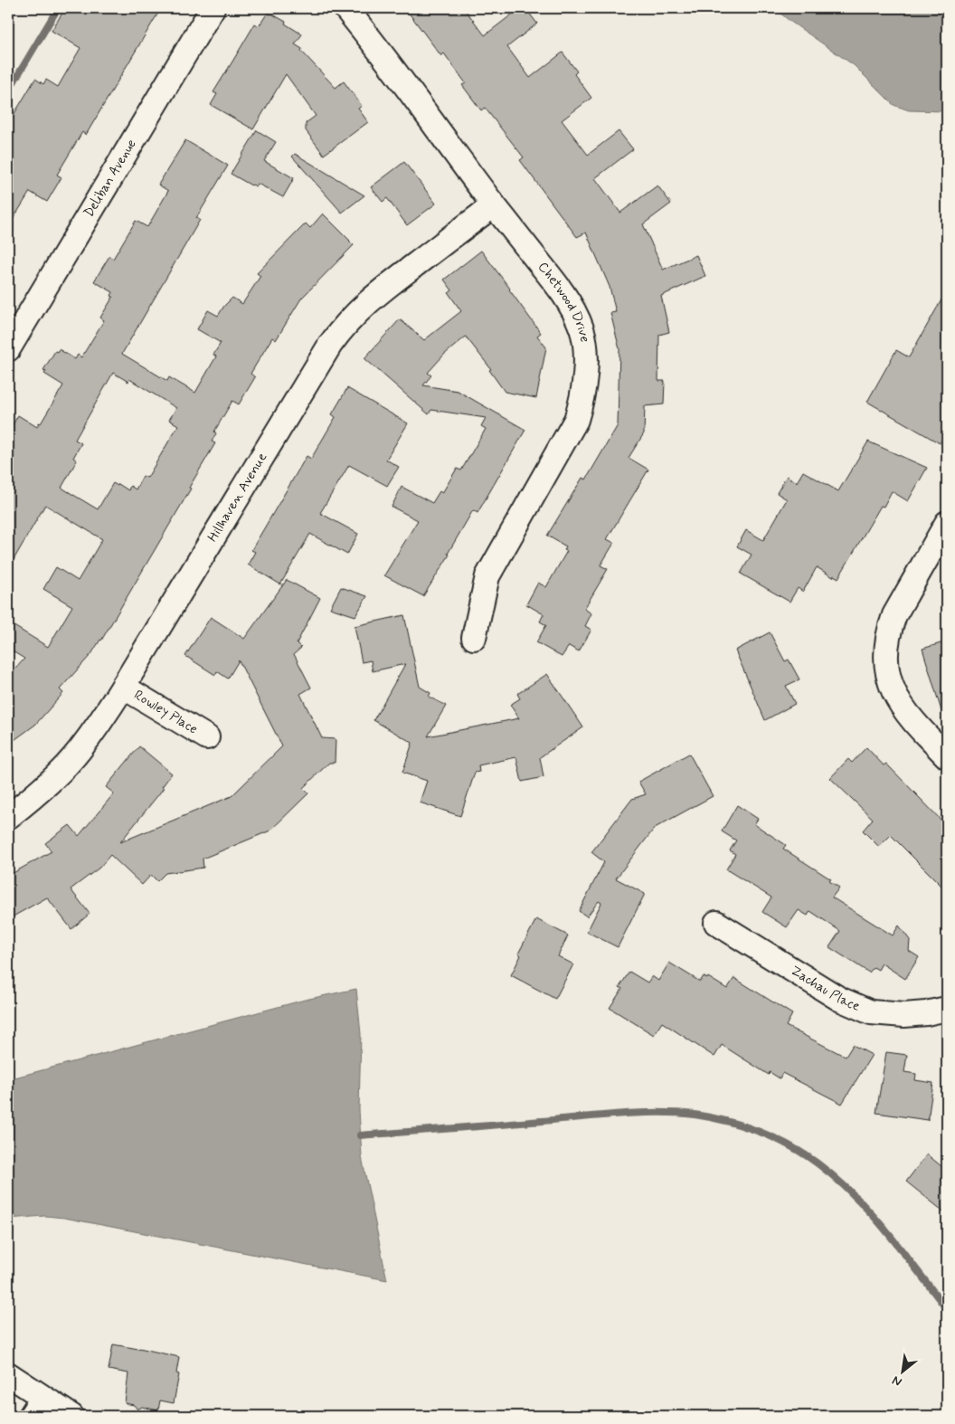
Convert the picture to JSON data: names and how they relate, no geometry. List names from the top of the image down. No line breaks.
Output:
{"streets":{"street":["Deliban Avenue","Chetwood Drive","Hillhaven Avenue","Rowley Place","Zachau Place"]},"crossings":[["Chetwood Drive","Hillhaven Avenue"],["Hillhaven Avenue","Rowley Place"]],"north":"bottom left"}
